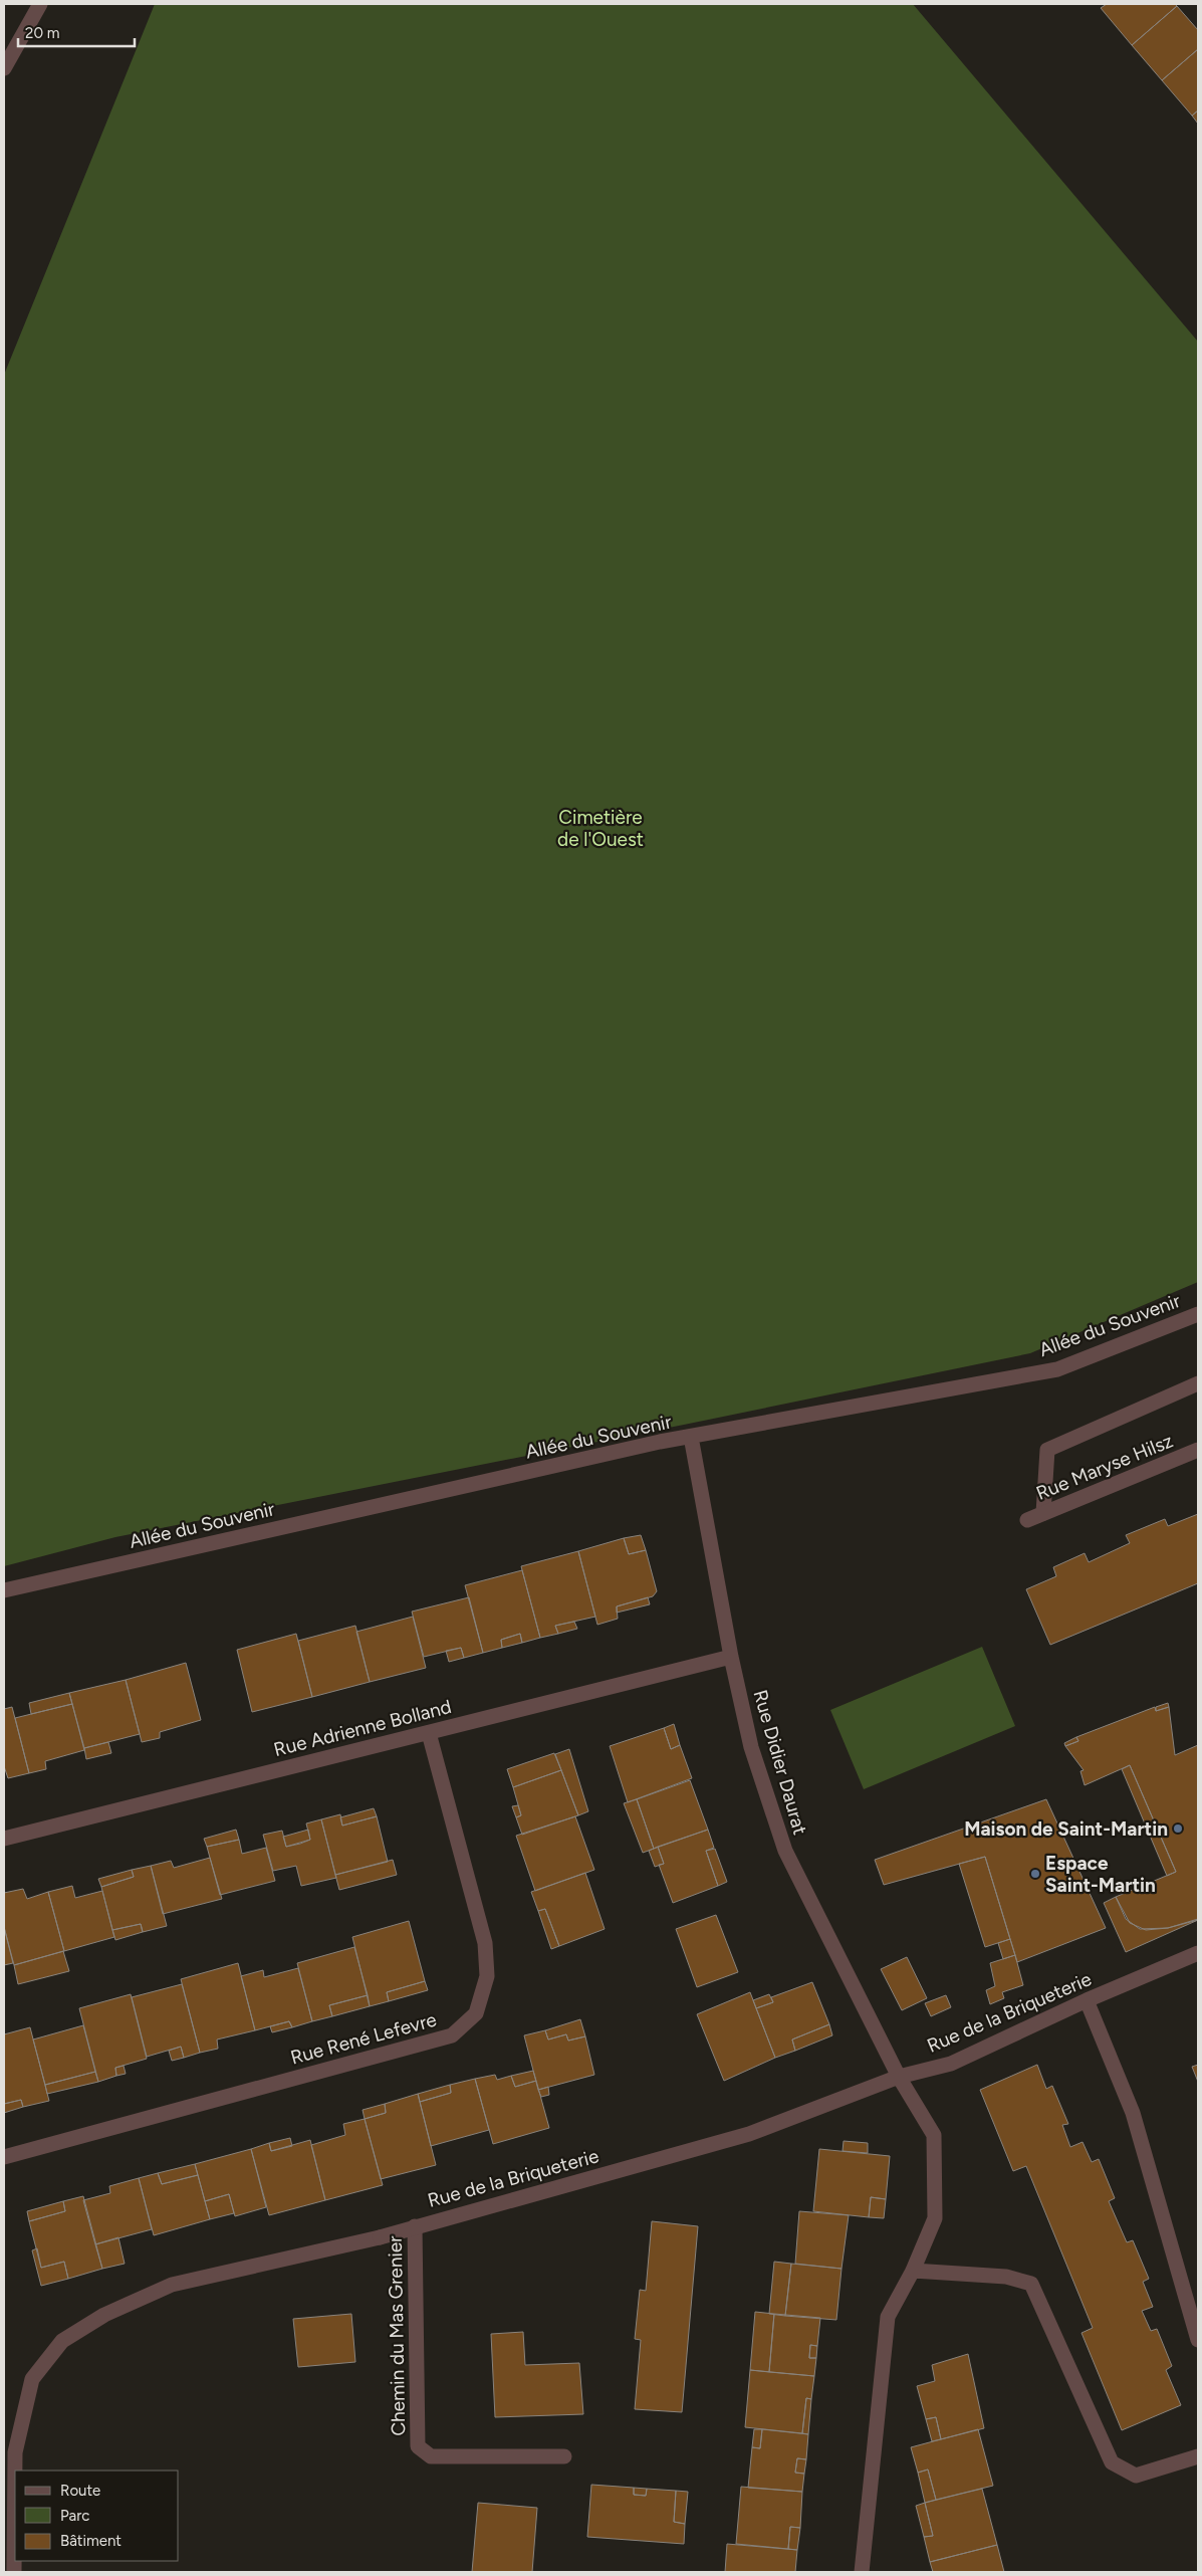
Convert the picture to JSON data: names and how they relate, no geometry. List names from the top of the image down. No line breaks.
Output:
{"streets":{"street":["Allée du Souvenir","Rue Maryse Hilsz","Rue Adrienne Bolland","Rue Didier Daurat","Rue de la Briqueterie","Rue René Lefevre","Chemin du Mas Grenier"]},"crossings":[["Allée du Souvenir","Rue Didier Daurat"],["Rue Adrienne Bolland","Rue Didier Daurat"],["Rue Adrienne Bolland","Rue René Lefevre"],["Rue Didier Daurat","Rue de la Briqueterie"],["Rue de la Briqueterie","Chemin du Mas Grenier"]],"parks":["Cimetière de l'Ouest"],"places":["Maison de Saint-Martin","Espace Saint-Martin"],"legend":["Route","Parc","Bâtiment"],"scale_bar":"20 m"}
